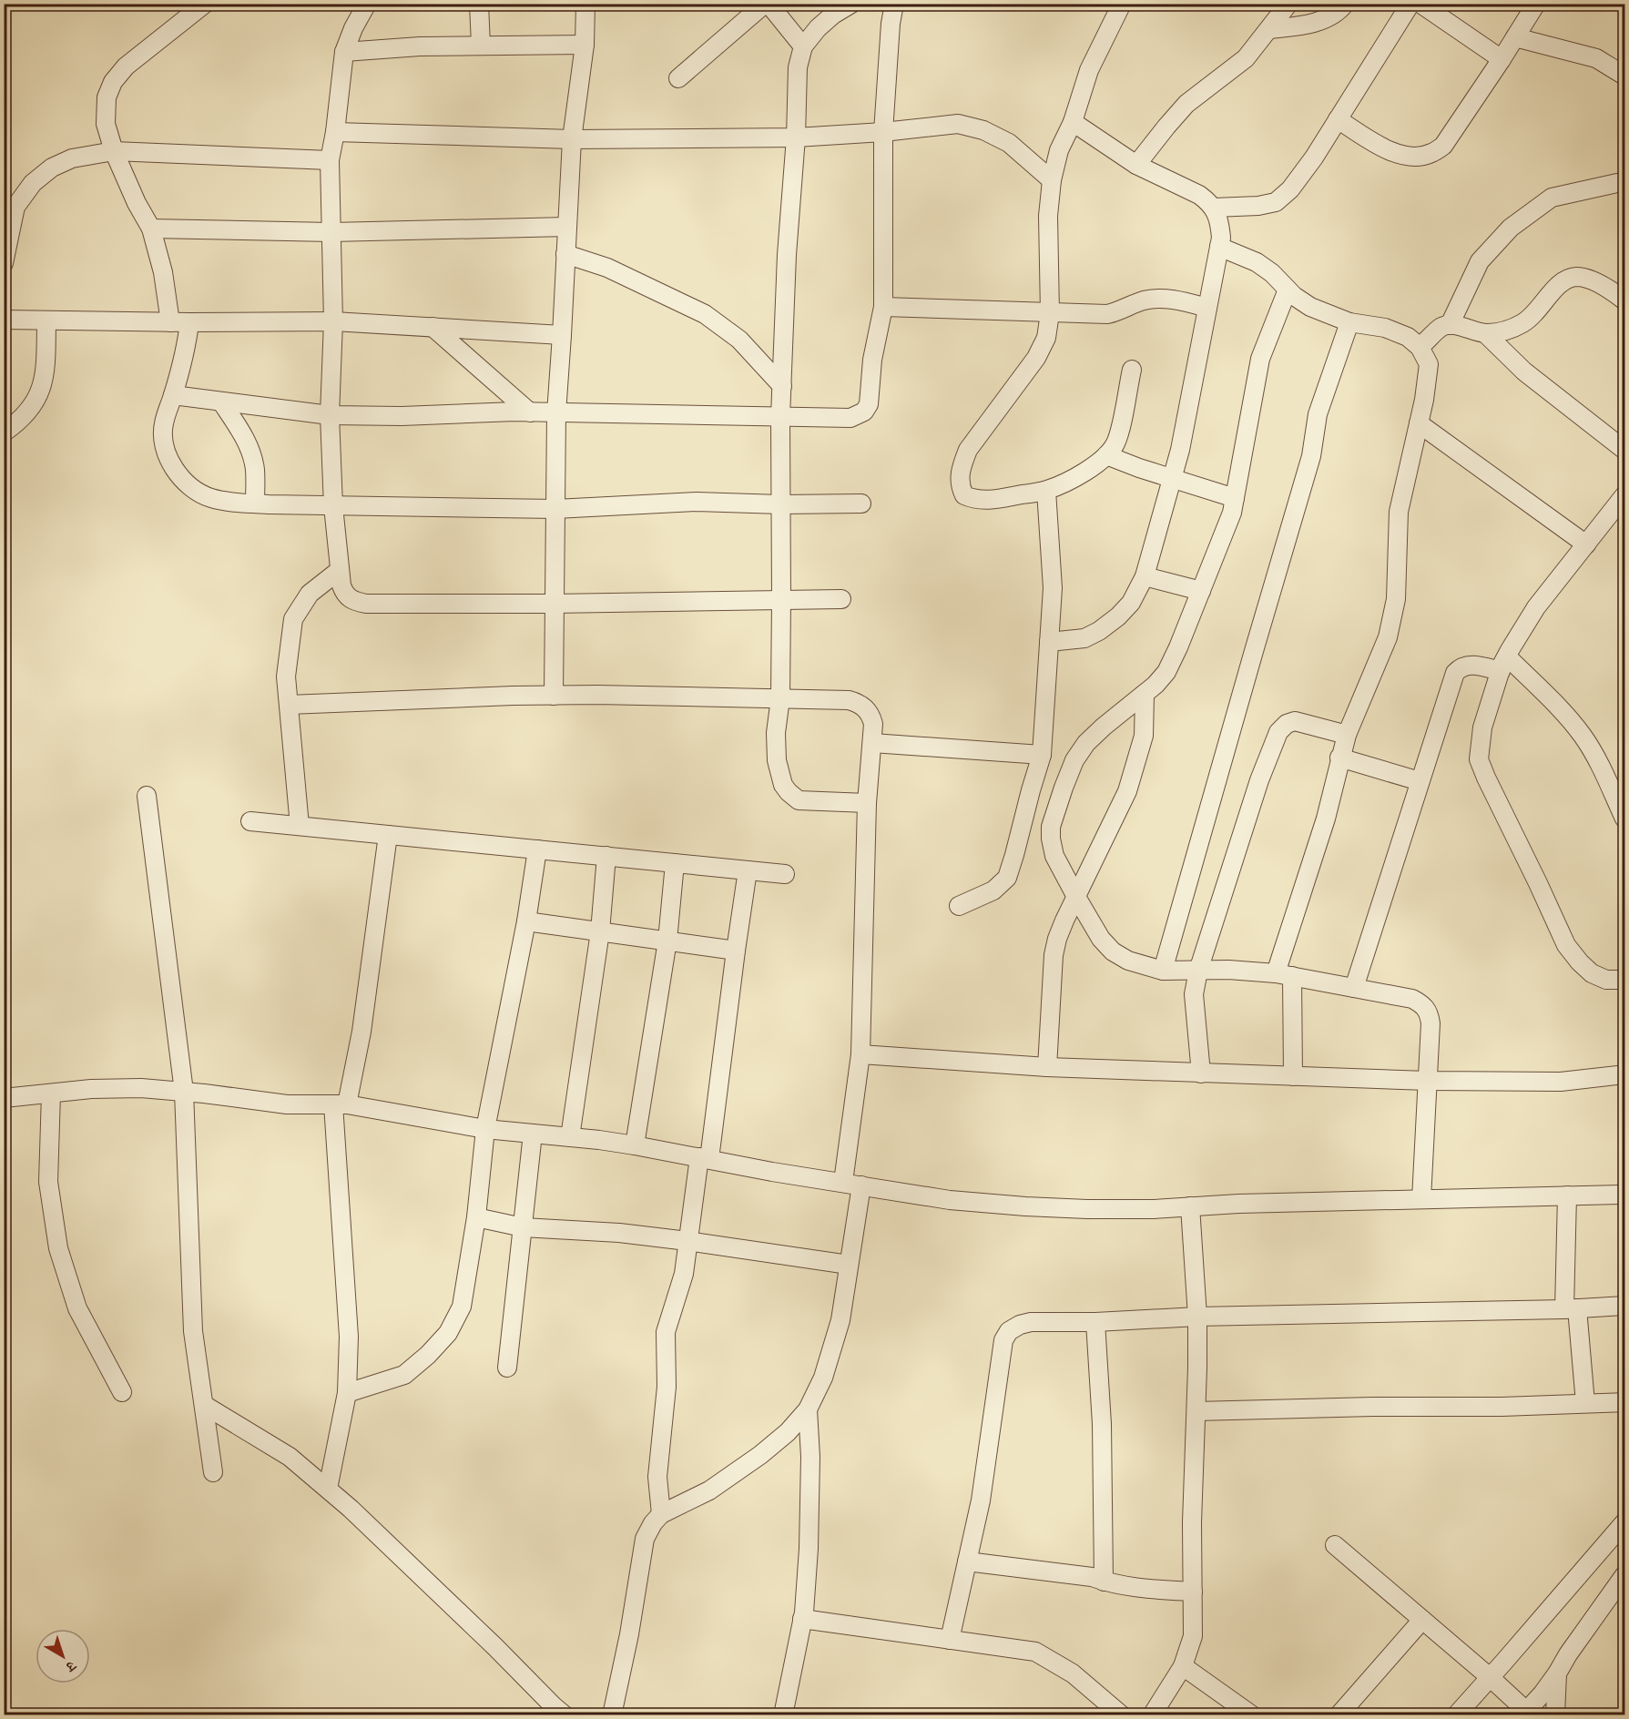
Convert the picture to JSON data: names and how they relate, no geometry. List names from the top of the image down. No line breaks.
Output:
{"north":"bottom right"}
